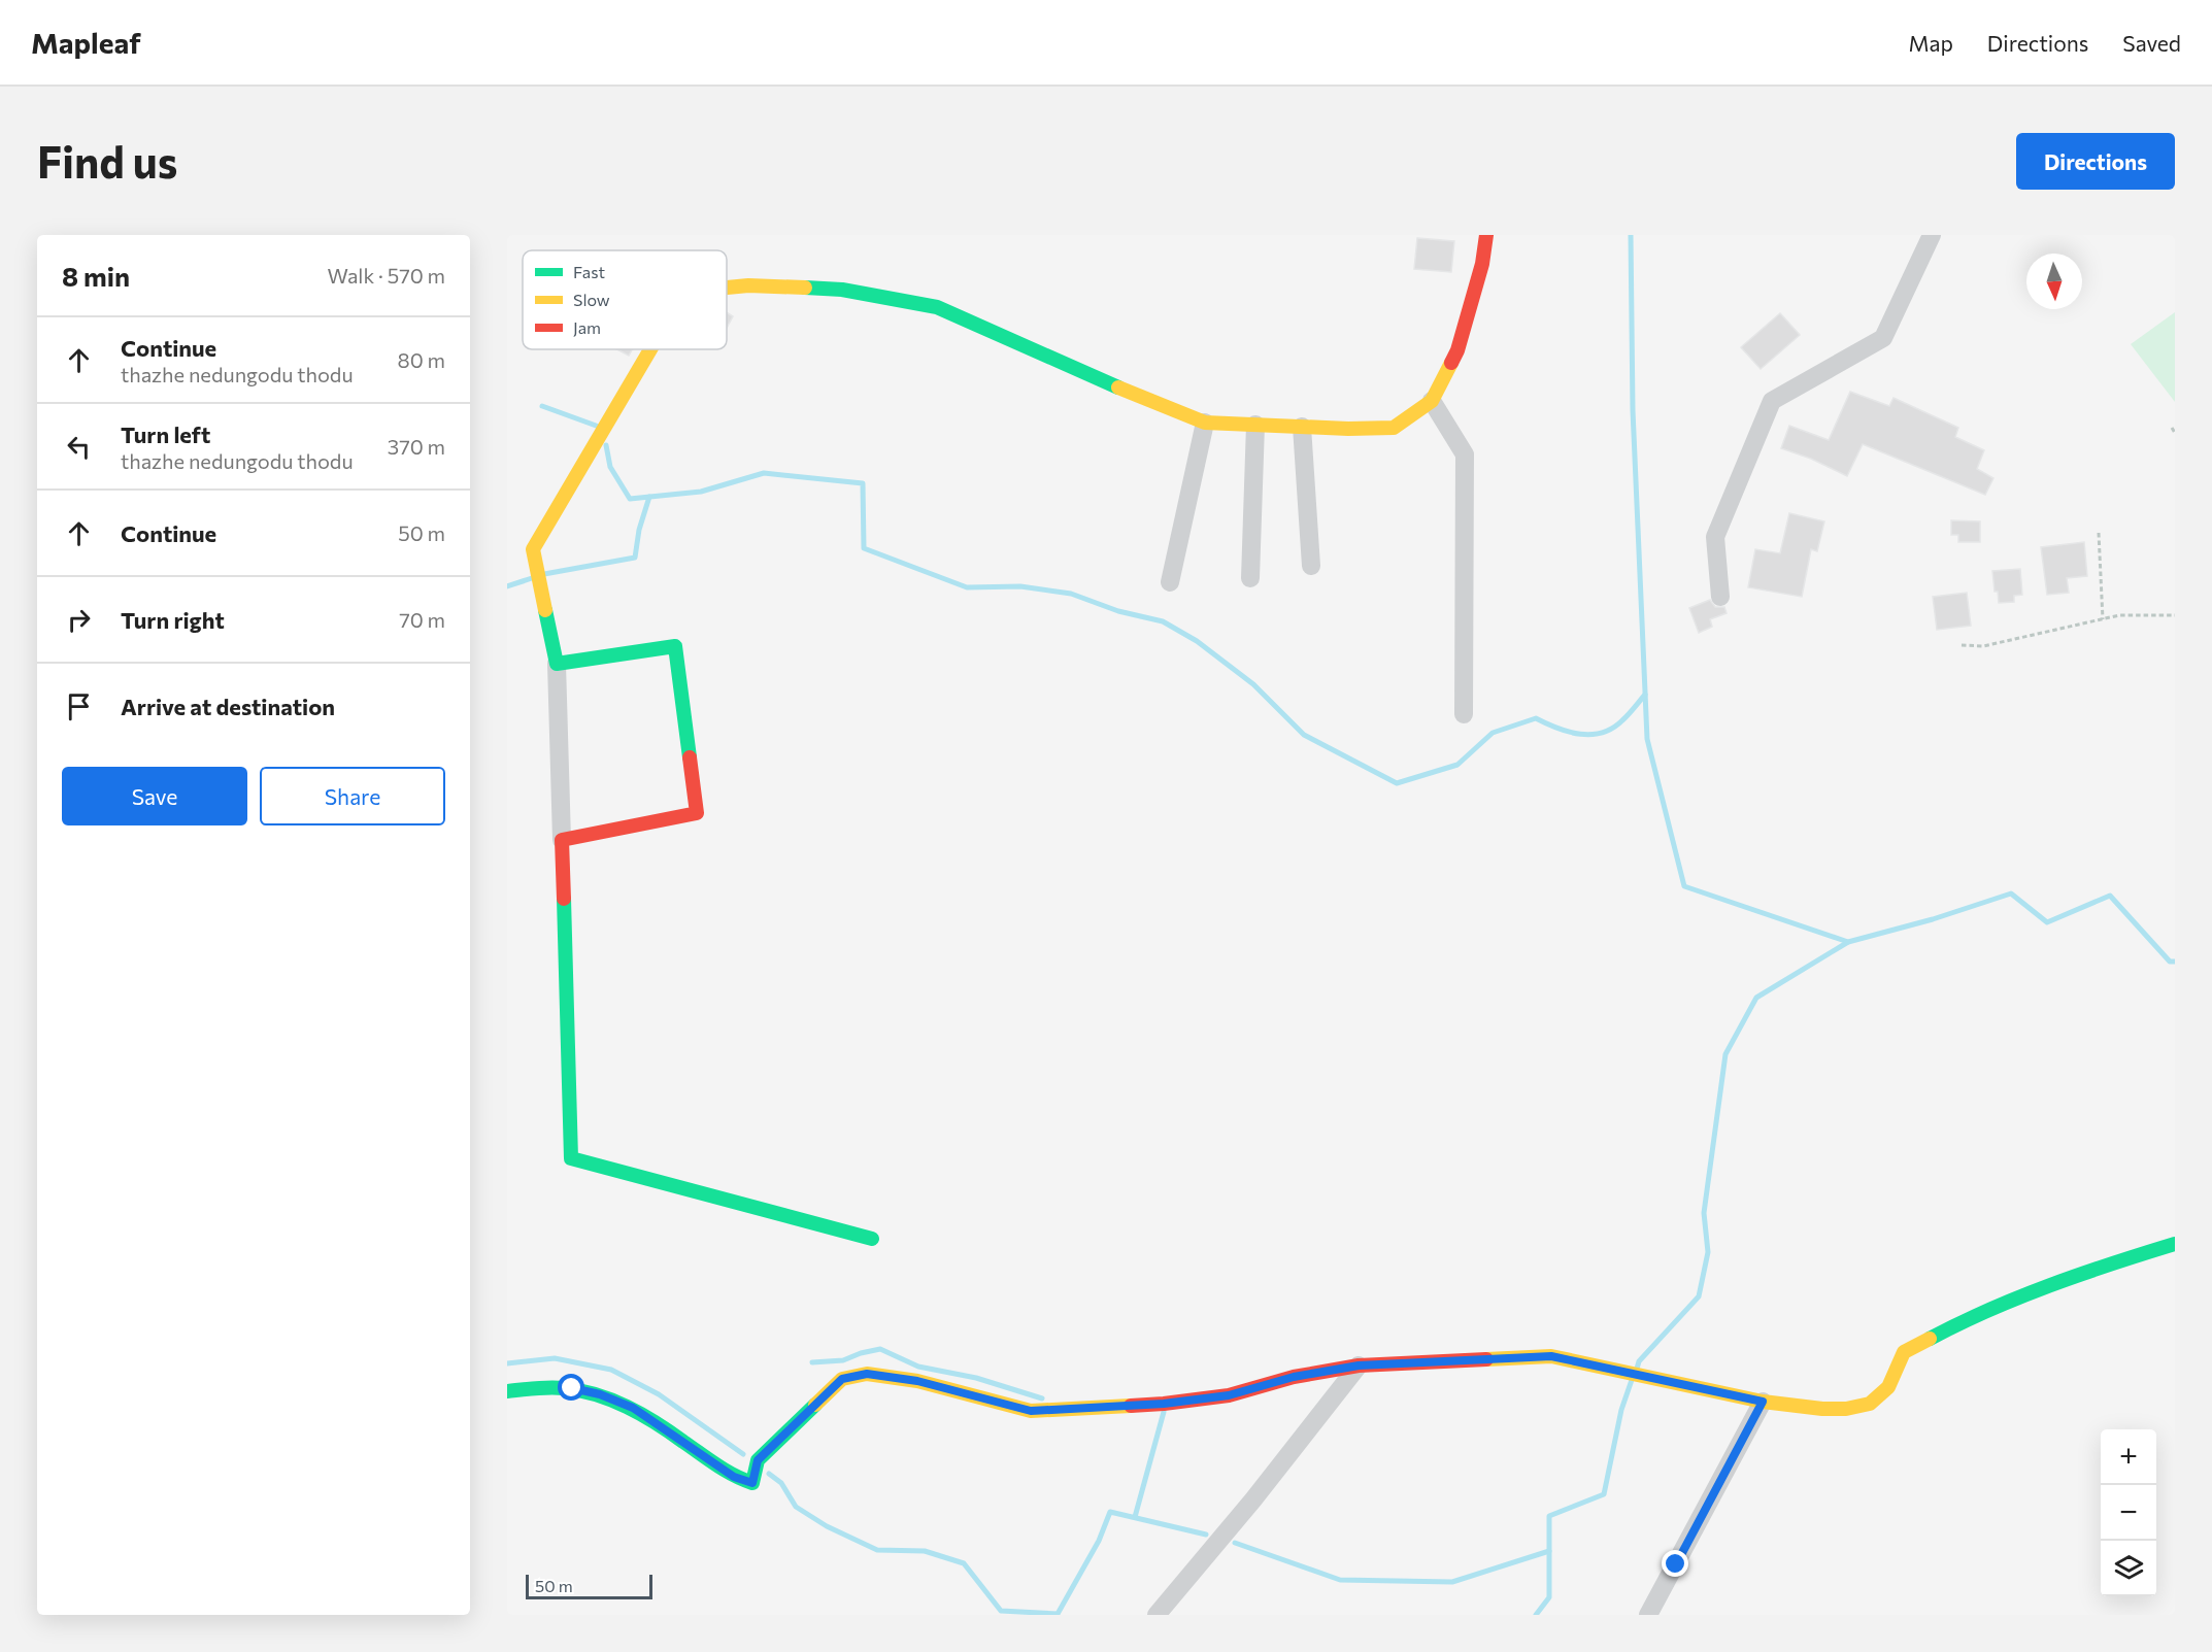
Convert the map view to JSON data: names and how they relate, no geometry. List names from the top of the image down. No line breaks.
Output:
{"legend":["Fast","Slow","Jam"],"scale_bar":"50 m","north":"bottom","page":{"header":"Mapleaf","nav":["Map","Directions","Saved"],"buttons":["Directions",["Save","Share"]],"title":"Find us","heading":["8 min","Walk · 570 m"],"list":[["Continue","thazhe nedungodu thodu","80 m"],["Turn left","thazhe nedungodu thodu","370 m"],["Continue","50 m"],["Turn right","70 m"],"Arrive at destination"],"map_buttons":["+","−"],"scale":"50 m"}}
